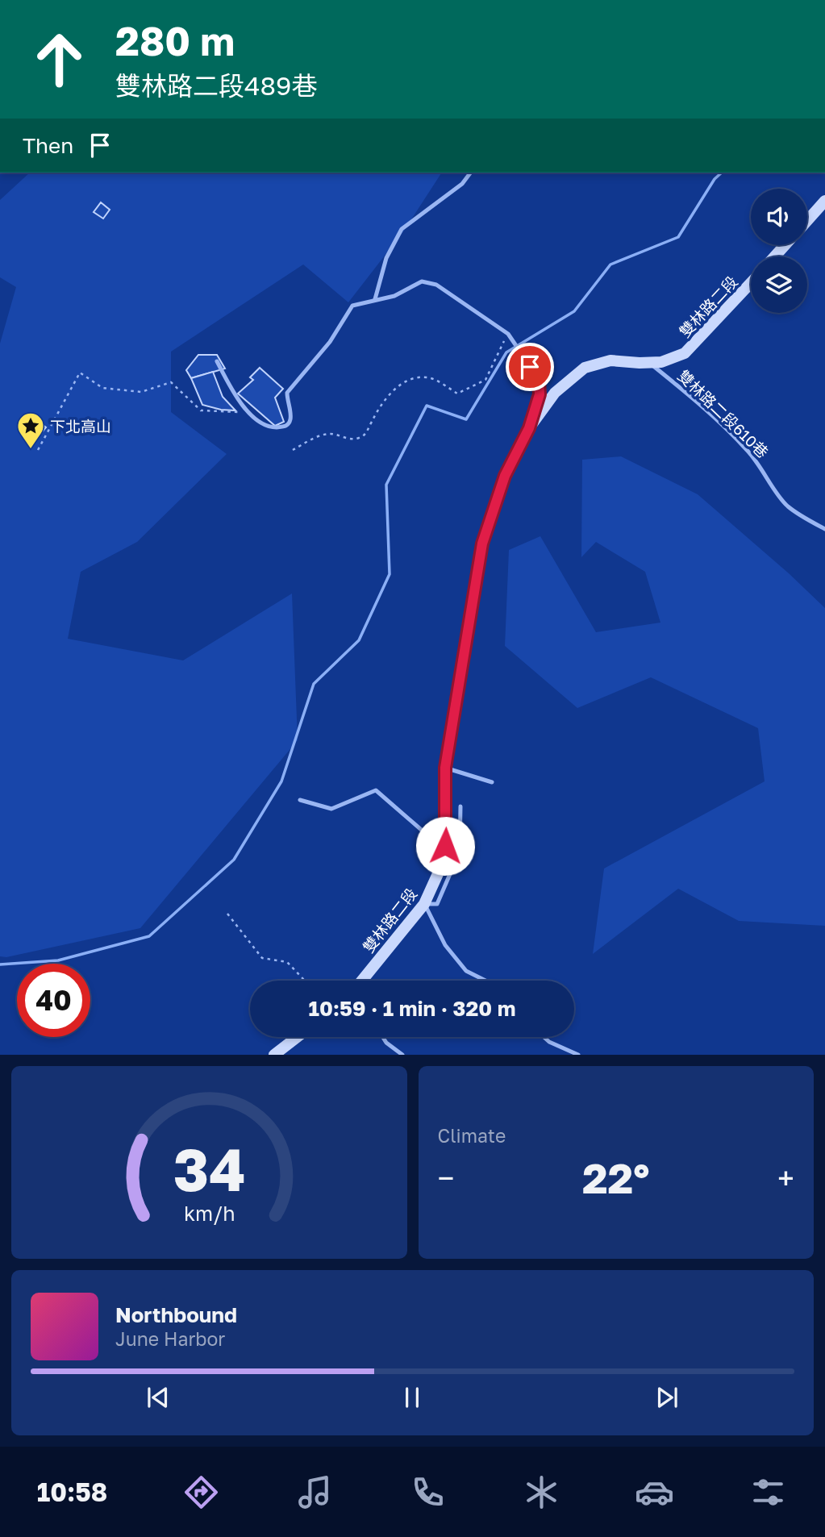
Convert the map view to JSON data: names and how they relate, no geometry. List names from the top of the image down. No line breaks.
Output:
{"streets":{"street":["雙林路二段"],"lane":["雙林路二段610巷"]},"crossings":[["雙林路二段","雙林路二段610巷"]],"places":{"place":["下北高山"]},"page":{"turn":["280 m","雙林路二段489巷"],"then":"Then","limit":"40","trip":"10:59 · 1 min · 320 m","tile":"Climate","heat":["−","22°","+"],"song":["Northbound","June Harbor"],"tabs":"10:58","gauge":["34","km/h"]}}
